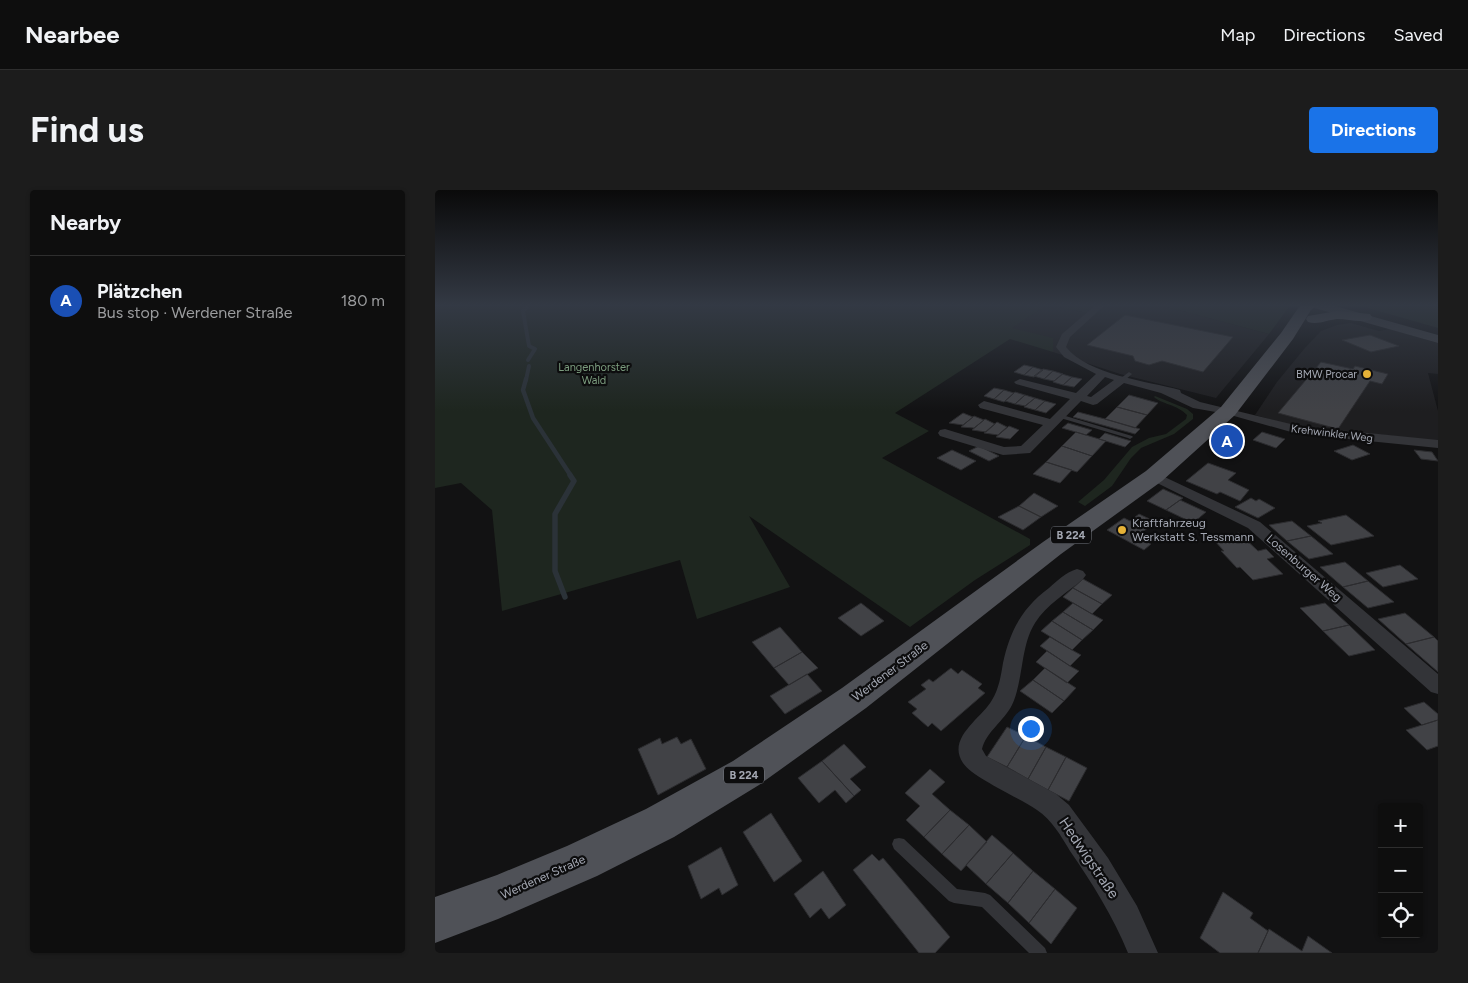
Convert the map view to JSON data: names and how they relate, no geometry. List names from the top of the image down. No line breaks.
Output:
{"streets":{"main road":["B 224","Werdener Straße"],"street":["Krehwinkler Weg","Losenburger Weg","Hedwigstraße"]},"crossings":[["Krehwinkler Weg","Werdener Straße"],["Losenburger Weg","Werdener Straße"]],"parks":["Langenhorster Wald"],"places":["BMW Procar","Kraftfahrzeug Werkstatt S. Tessmann"],"page":{"header":"Nearbee","nav":["Map","Directions","Saved"],"buttons":"Directions","title":"Find us","heading":"Nearby","list":[{"mark":"A","name":"Plätzchen","note":"Bus stop · Werdener Straße","value":"180 m"}],"pins":"A","map_buttons":["+","−"]}}
